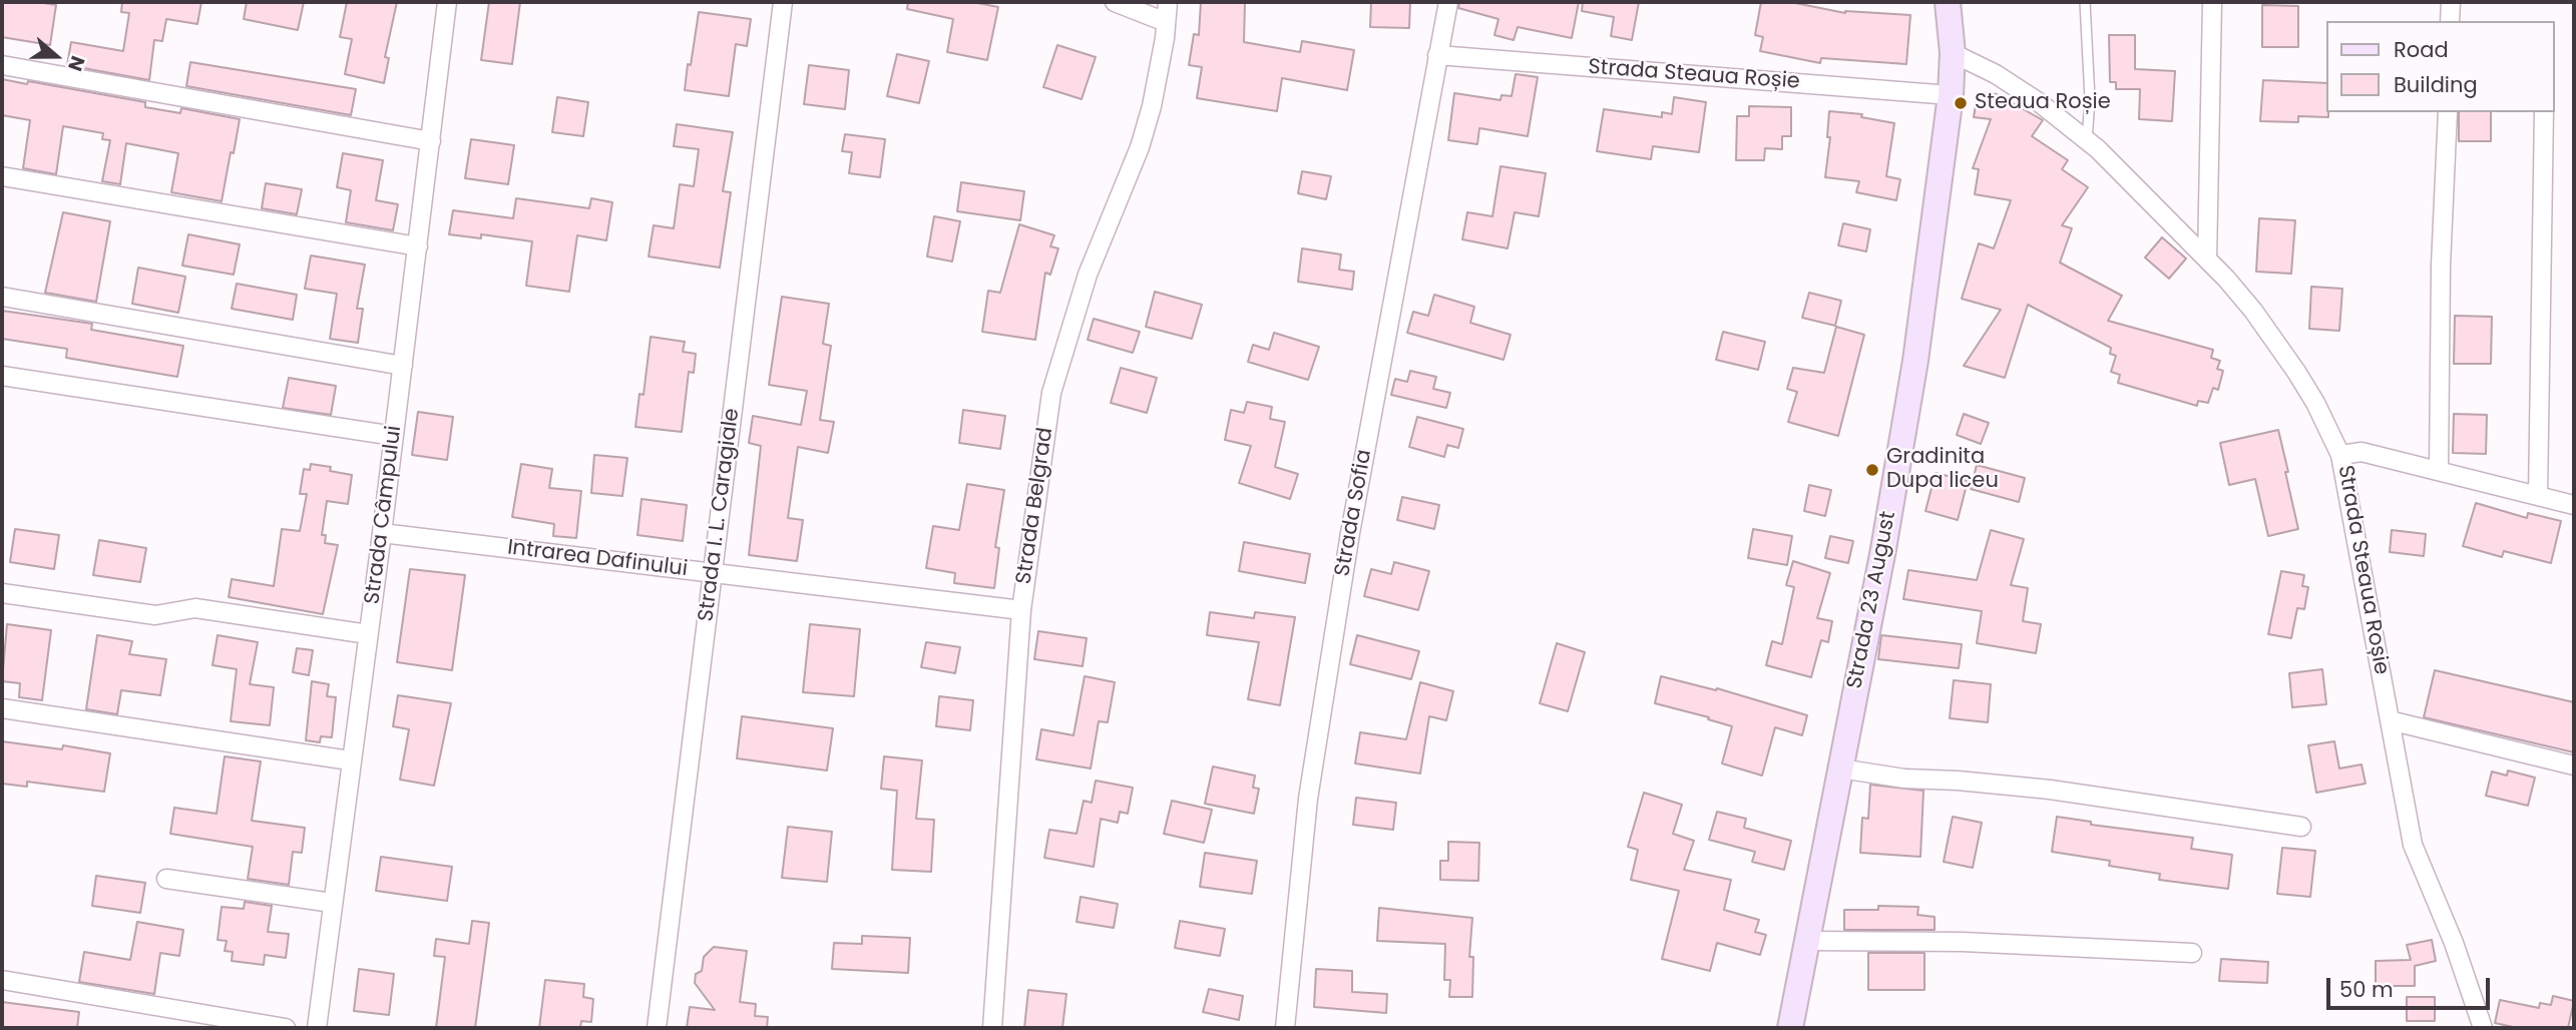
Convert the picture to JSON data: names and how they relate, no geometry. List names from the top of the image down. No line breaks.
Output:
{"streets":{"main road":["Strada 23 August"],"street":["Strada Steaua Roșie","Strada Belgrad","Strada Sofia","Strada Câmpului","Strada I. L. Caragiale","Intrarea Dafinului"]},"crossings":[["Strada Steaua Roșie","Strada Sofia"],["Strada Steaua Roșie","Strada 23 August"],["Strada Belgrad","Intrarea Dafinului"],["Strada Câmpului","Intrarea Dafinului"],["Strada I. L. Caragiale","Intrarea Dafinului"]],"places":["Steaua Roșie","Gradinita Dupa liceu"],"legend":["Road","Building"],"scale_bar":"50 m","north":"right"}
